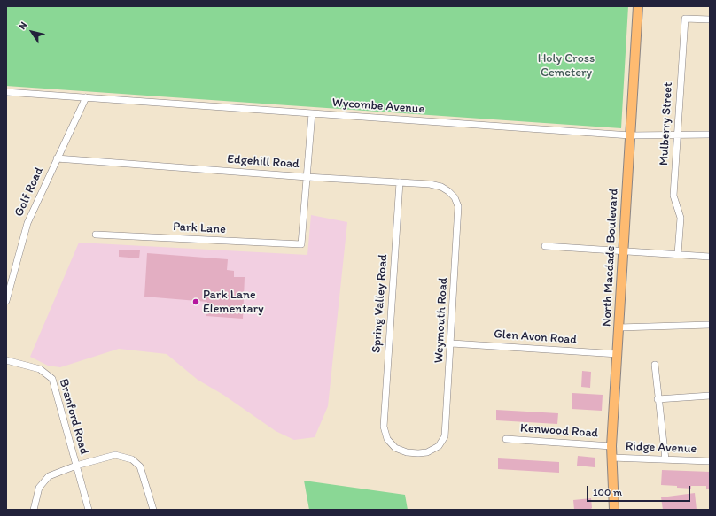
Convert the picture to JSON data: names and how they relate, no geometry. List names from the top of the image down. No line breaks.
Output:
{"streets":{"main road":["North Macdade Boulevard"],"street":["Wycombe Avenue","Mulberry Street","Edgehill Road","Golf Road","Park Lane","Spring Valley Road","Weymouth Road","Glen Avon Road","Branford Road","Kenwood Road","Ridge Avenue"]},"crossings":[["Wycombe Avenue","Mulberry Street"],["Wycombe Avenue","Golf Road"],["Wycombe Avenue","North Macdade Boulevard"],["Edgehill Road","Golf Road"],["Edgehill Road","Park Lane"],["Edgehill Road","Spring Valley Road"],["Edgehill Road","Weymouth Road"],["North Macdade Boulevard","Glen Avon Road"],["North Macdade Boulevard","Kenwood Road"],["North Macdade Boulevard","Ridge Avenue"],["Spring Valley Road","Weymouth Road"],["Weymouth Road","Glen Avon Road"]],"parks":["Holy Cross Cemetery"],"places":["Park Lane Elementary"],"scale_bar":"100 m","north":"top left"}
